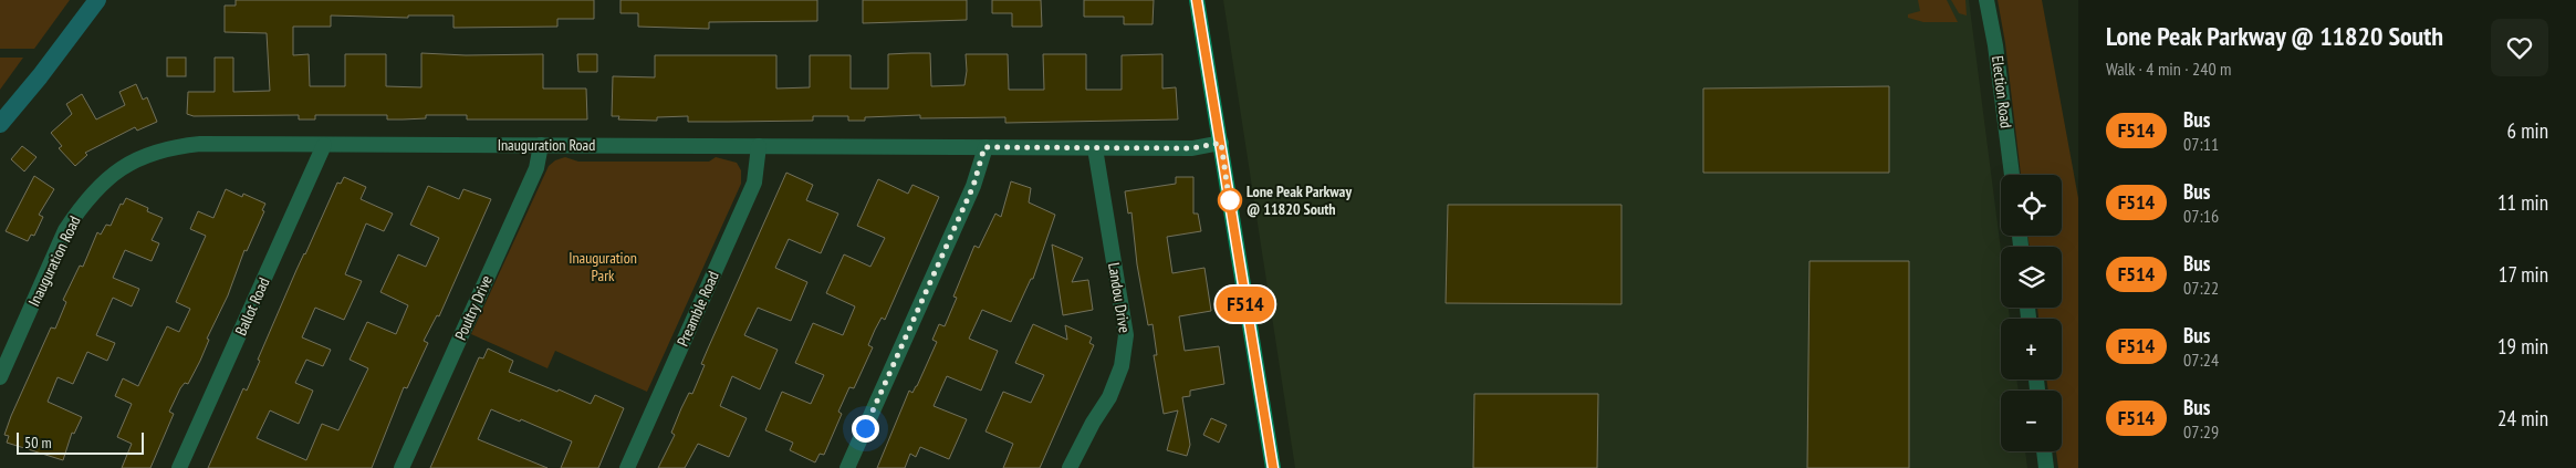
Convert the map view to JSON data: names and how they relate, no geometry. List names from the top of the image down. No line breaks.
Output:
{"streets":{"street":["Election Road","Inauguration Road","Landou Drive","Ballot Road","Poultry Drive","Preamble Road"]},"crossings":[["Inauguration Road","Landou Drive"],["Inauguration Road","Ballot Road"],["Inauguration Road","Poultry Drive"],["Inauguration Road","Preamble Road"]],"parks":["Inauguration Park"],"places":["Lone Peak Parkway @ 11820 South"],"lines":["bus line F514"],"scale_bar":"50 m","page":{"on_map":"F514","heading":["Lone Peak Parkway @ 11820 South","Walk · 4 min · 240 m"],"list":[{"mark":"F514","name":"Bus","note":"07:11","value":"6 min"},{"mark":"F514","name":"Bus","note":"07:16","value":"11 min"},{"mark":"F514","name":"Bus","note":"07:22","value":"17 min"},{"mark":"F514","name":"Bus","note":"07:24","value":"19 min"},{"mark":"F514","name":"Bus","note":"07:29","value":"24 min"}],"map_buttons":["+","−"],"scale":"50 m"}}
